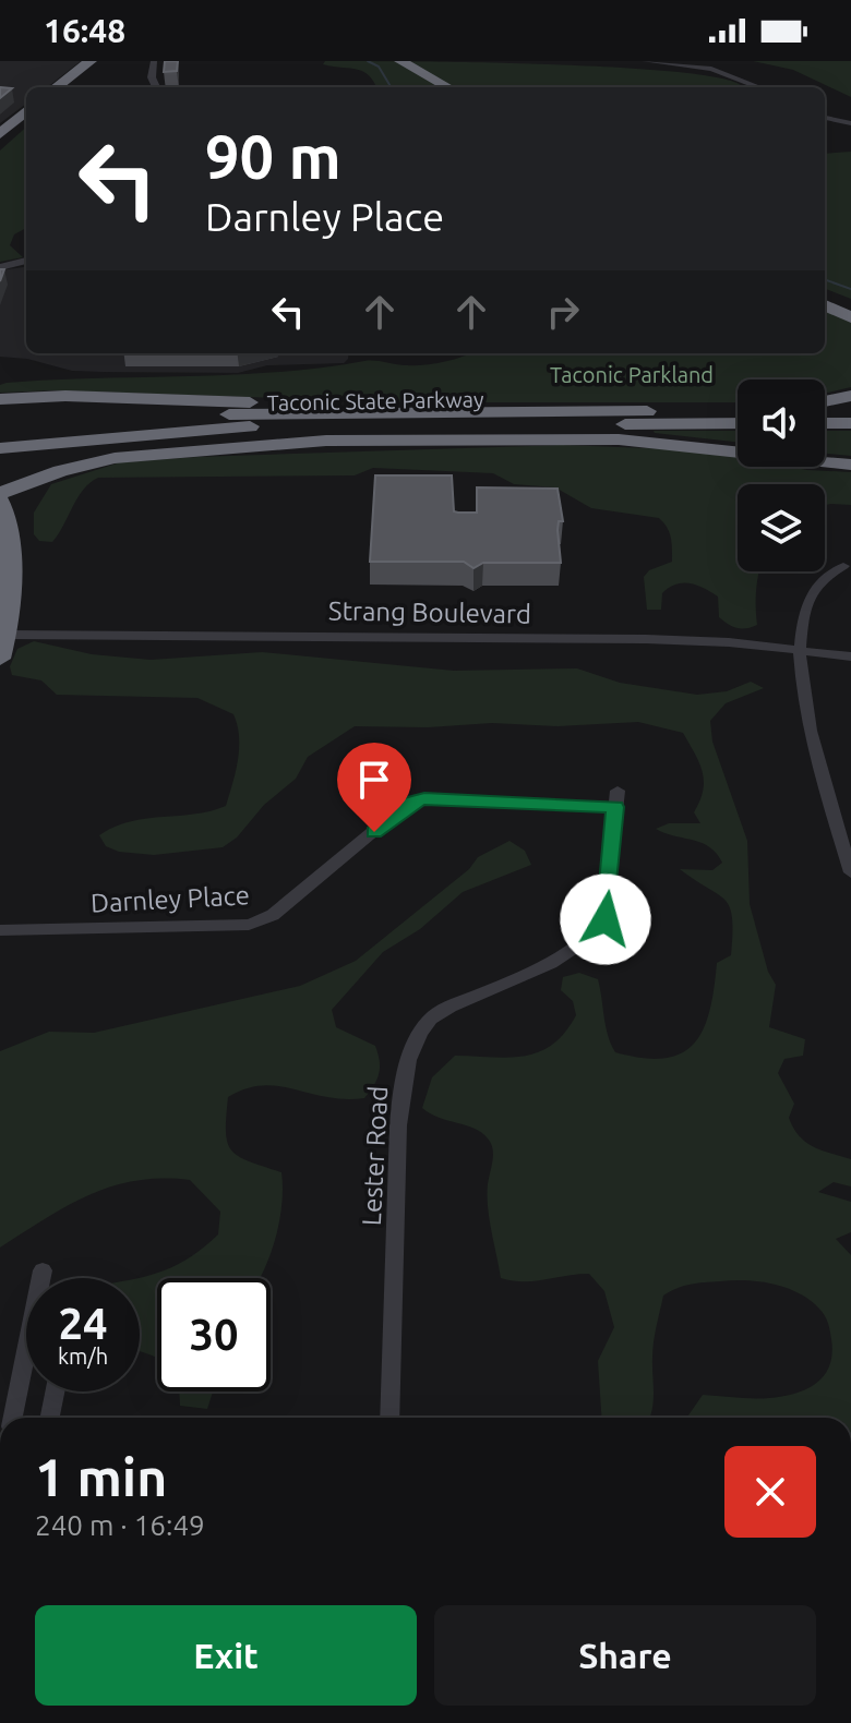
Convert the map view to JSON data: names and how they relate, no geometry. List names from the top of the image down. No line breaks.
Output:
{"streets":{"highway":["Taconic State Parkway"],"street":["Strang Boulevard","Darnley Place","Lester Road"]},"crossings":[["Darnley Place","Lester Road"]],"parks":["Taconic Parkland"],"page":{"status":"16:48","turn":["90 m","Darnley Place"],"speed":"24 km/h","limit":"30","heading":["1 min","240 m · 16:49"],"buttons":["Exit","Share"]}}
